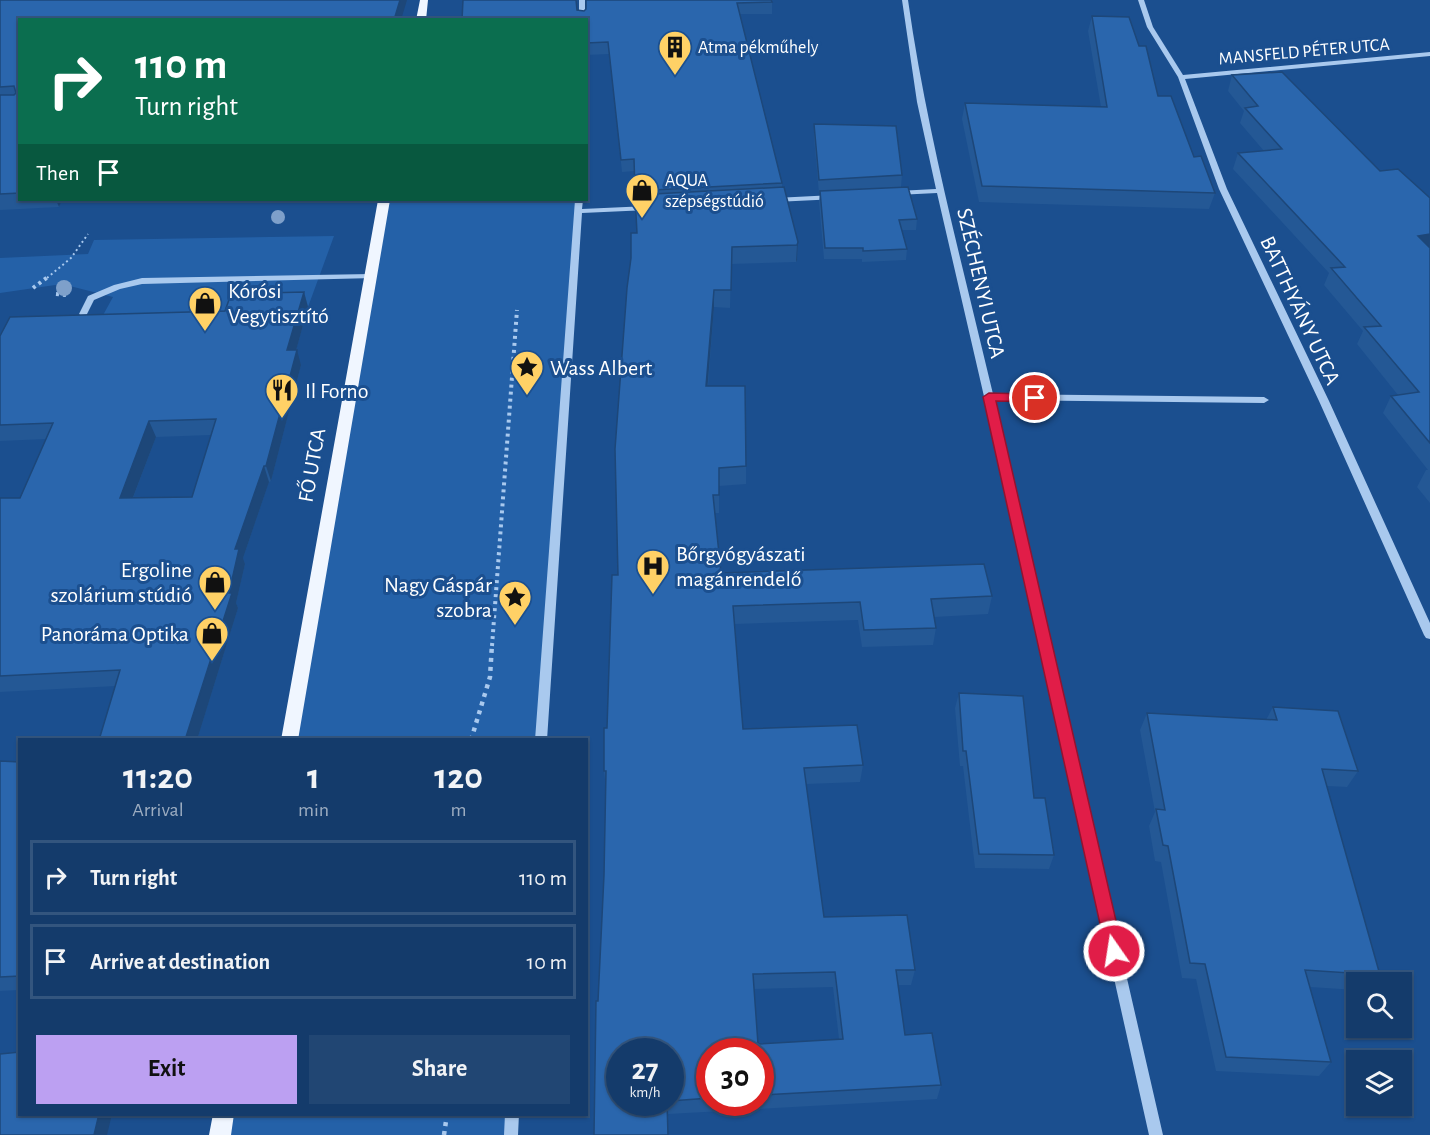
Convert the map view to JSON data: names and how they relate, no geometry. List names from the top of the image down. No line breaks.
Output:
{"streets":{"main road":["FŐ UTCA"],"street":["MANSFELD PÉTER UTCA","SZÉCHENYI UTCA","BATTHYÁNY UTCA"]},"crossings":[["MANSFELD PÉTER UTCA","BATTHYÁNY UTCA"]],"places":{"building":["Atma pékműhely"],"shop":["AQUA szépségstúdió","Kórósi Vegytisztító","Ergoline szolárium stúdió","Panoráma Optika"],"place":["Wass Albert","Nagy Gáspár szobra"],"restaurant":["Il Forno"],"hospital":["Bőrgyógyászati magánrendelő"]},"page":{"turn":["110 m","Turn right"],"then":"Then","eta":["11:20","Arrival","1","min","120","m"],"list":[{"name":"Turn right","value":"110 m"},{"name":"Arrive at destination","value":"10 m"}],"buttons":["Exit","Share"],"speed":"27 km/h","limit":"30"}}
